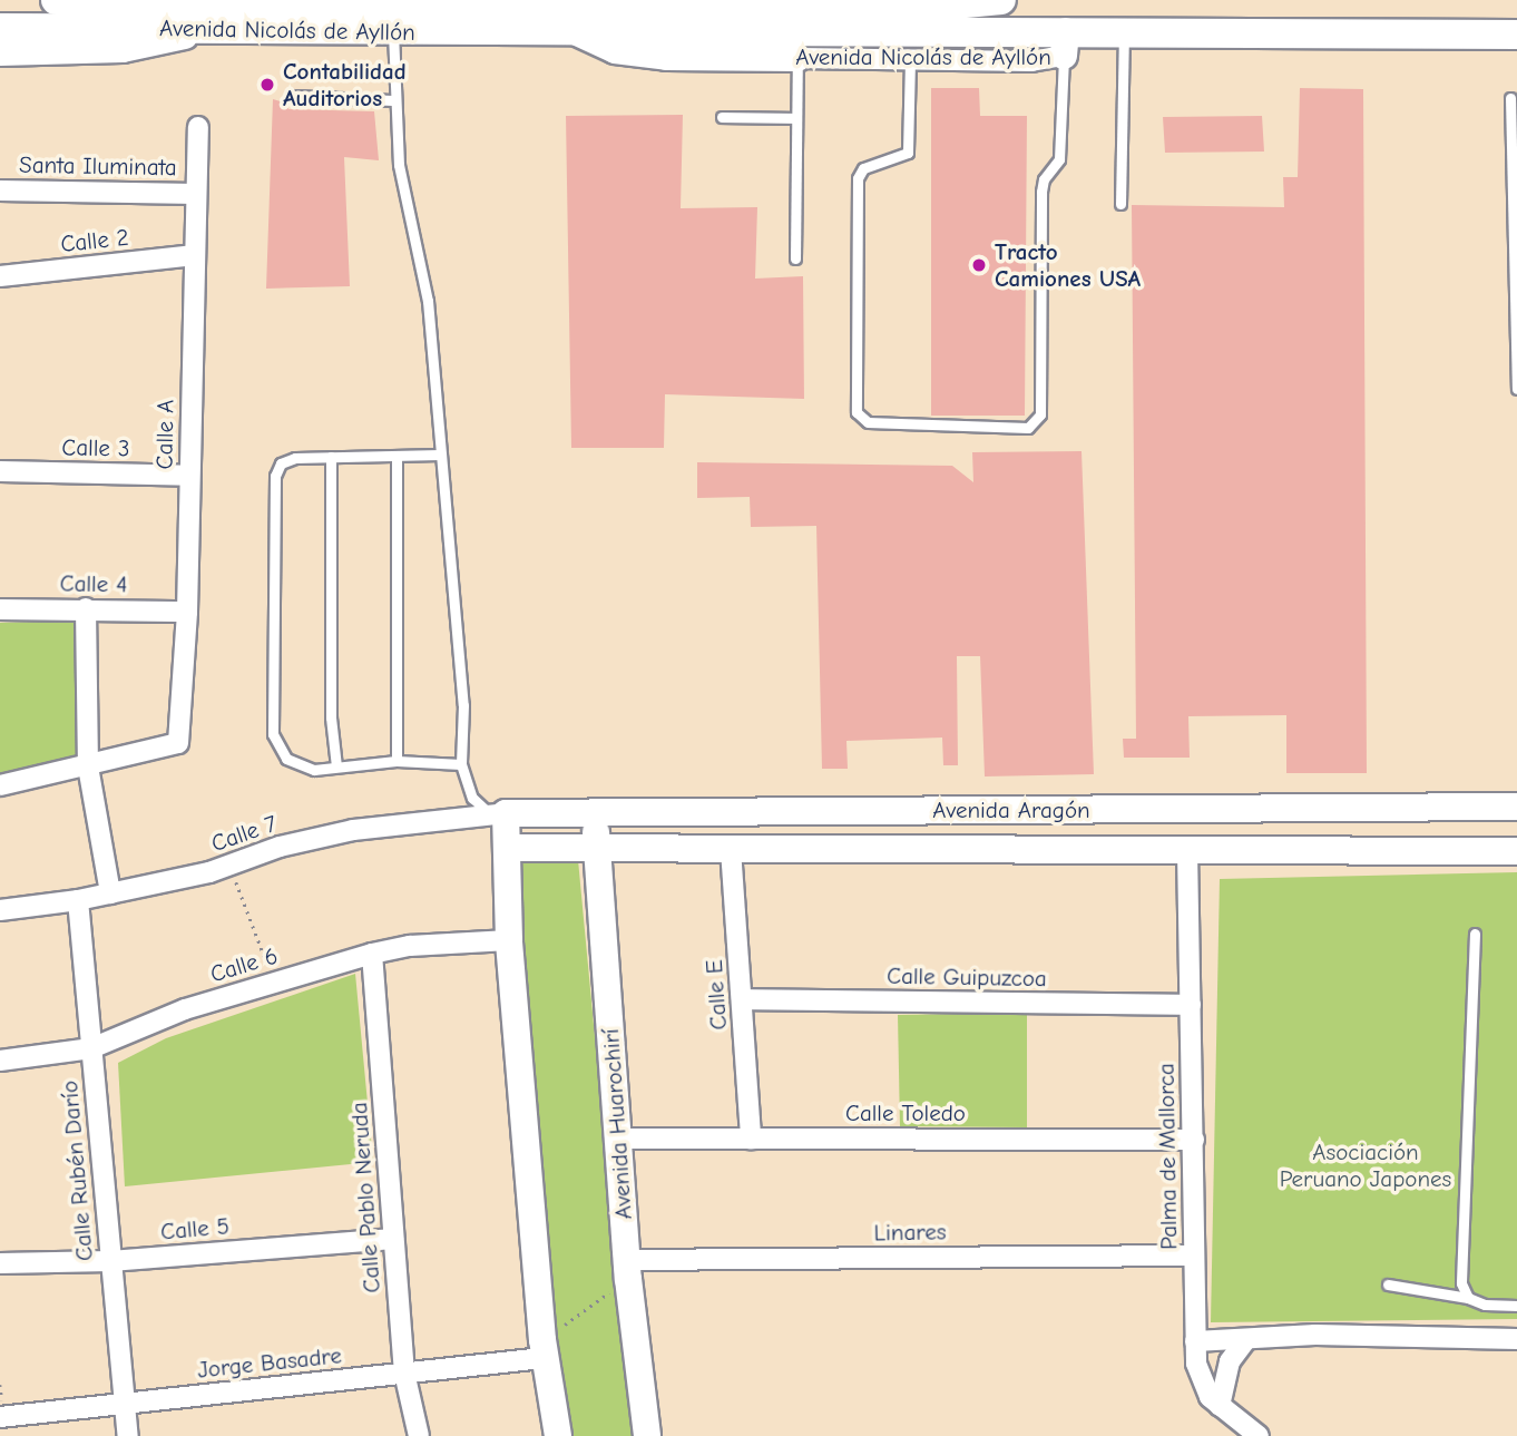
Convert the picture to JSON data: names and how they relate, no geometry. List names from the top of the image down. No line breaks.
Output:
{"streets":{"main road":["Avenida Nicolás de Ayllón"],"street":["Santa Iluminata","Calle 2","Calle A","Calle 3","Calle 4","Avenida Aragón","Calle 7","Calle 6","Calle Guipuzcoa","Calle E","Calle Toledo","Avenida Huarochirí","Palma de Mallorca","Calle Rubén Darío","Calle Pablo Neruda","Calle 5","Linares","Jorge Basadre"]},"crossings":[["Santa Iluminata","Calle A"],["Calle 2","Calle A"],["Calle A","Calle 3"],["Calle A","Calle 4"],["Avenida Aragón","Calle 7"],["Avenida Aragón","Calle E"],["Avenida Aragón","Avenida Huarochirí"],["Avenida Aragón","Palma de Mallorca"],["Calle 7","Calle Rubén Darío"],["Calle 6","Calle Rubén Darío"],["Calle 6","Calle Pablo Neruda"],["Calle Guipuzcoa","Calle E"],["Calle Guipuzcoa","Palma de Mallorca"],["Calle E","Calle Toledo"],["Calle Toledo","Avenida Huarochirí"],["Calle Toledo","Palma de Mallorca"],["Avenida Huarochirí","Linares"],["Palma de Mallorca","Linares"],["Calle Rubén Darío","Calle 5"],["Calle Rubén Darío","Jorge Basadre"],["Calle Pablo Neruda","Calle 5"],["Calle Pablo Neruda","Jorge Basadre"]],"parks":["Asociación Peruano Japones"],"places":["Contabilidad Auditorios","Tracto Camiones USA"]}
